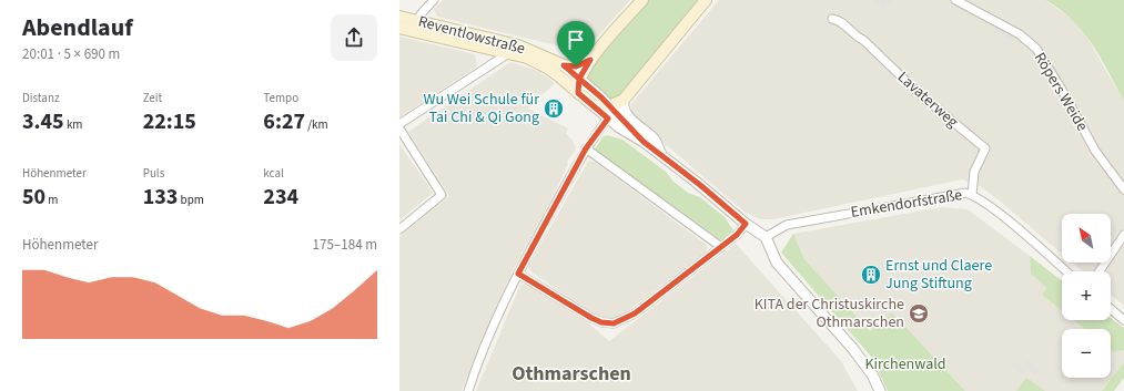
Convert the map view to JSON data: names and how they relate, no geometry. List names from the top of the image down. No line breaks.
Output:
{"streets":{"main road":["Reventlowstraße"],"street":["Röpers Weide","Lavaterweg","Emkendorfstraße"]},"crossings":[["Reventlowstraße","Emkendorfstraße"],["Lavaterweg","Emkendorfstraße"]],"districts":["Othmarschen"],"parks":["Kirchenwald"],"places":{"building":["Wu Wei Schule für Tai Chi & Qi Gong","Ernst und Claere Jung Stiftung"],"school or university":["KITA der Christuskirche Othmarschen"]},"north":"top left","page":{"heading":["Abendlauf","20:01 · 5 × 690 m"],"stats":[["Distanz","3.45 km"],["Zeit","22:15"],["Tempo","6:27 /km"],["Höhenmeter","50 m"],["Puls","133 bpm"],["kcal","234"]],"map_buttons":["+","−"],"chart":["Höhenmeter","175–184 m"]}}
